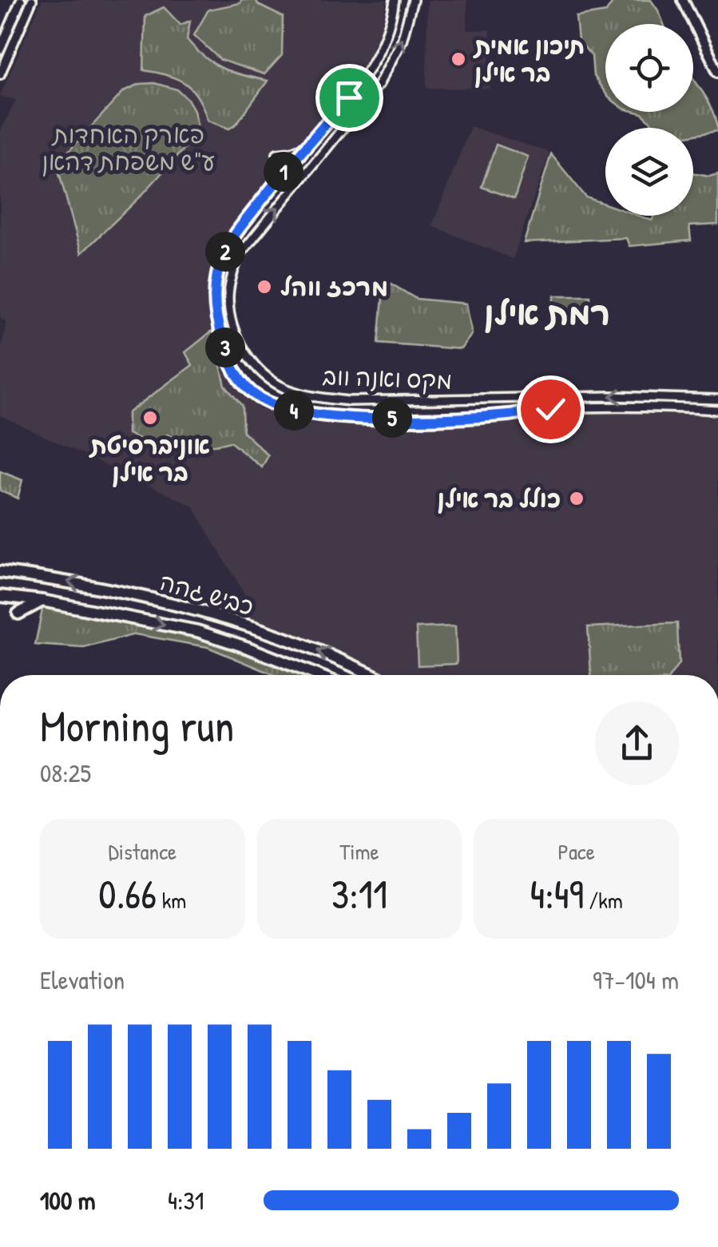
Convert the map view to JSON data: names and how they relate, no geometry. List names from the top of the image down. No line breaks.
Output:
{"streets":{"highway":["כביש גהה"],"street":["מקס ואנה ווב"]},"districts":["רמת אילן"],"parks":["פארק האחדות ע\"ש משפחת דהאן"],"places":["תיכון אמית בר אילן","מרכז ווהל","אוניברסיטת בר אילן","כולל בר אילן"],"page":{"pins":["1","2","3","4","5"],"heading":["Morning run","08:25"],"stats":[["Distance","0.66 km"],["Time","3:11"],["Pace","4:49 /km"]],"chart":["Elevation","97–104 m"],"list":[{"name":"100 m","note":"4:31"}]}}
